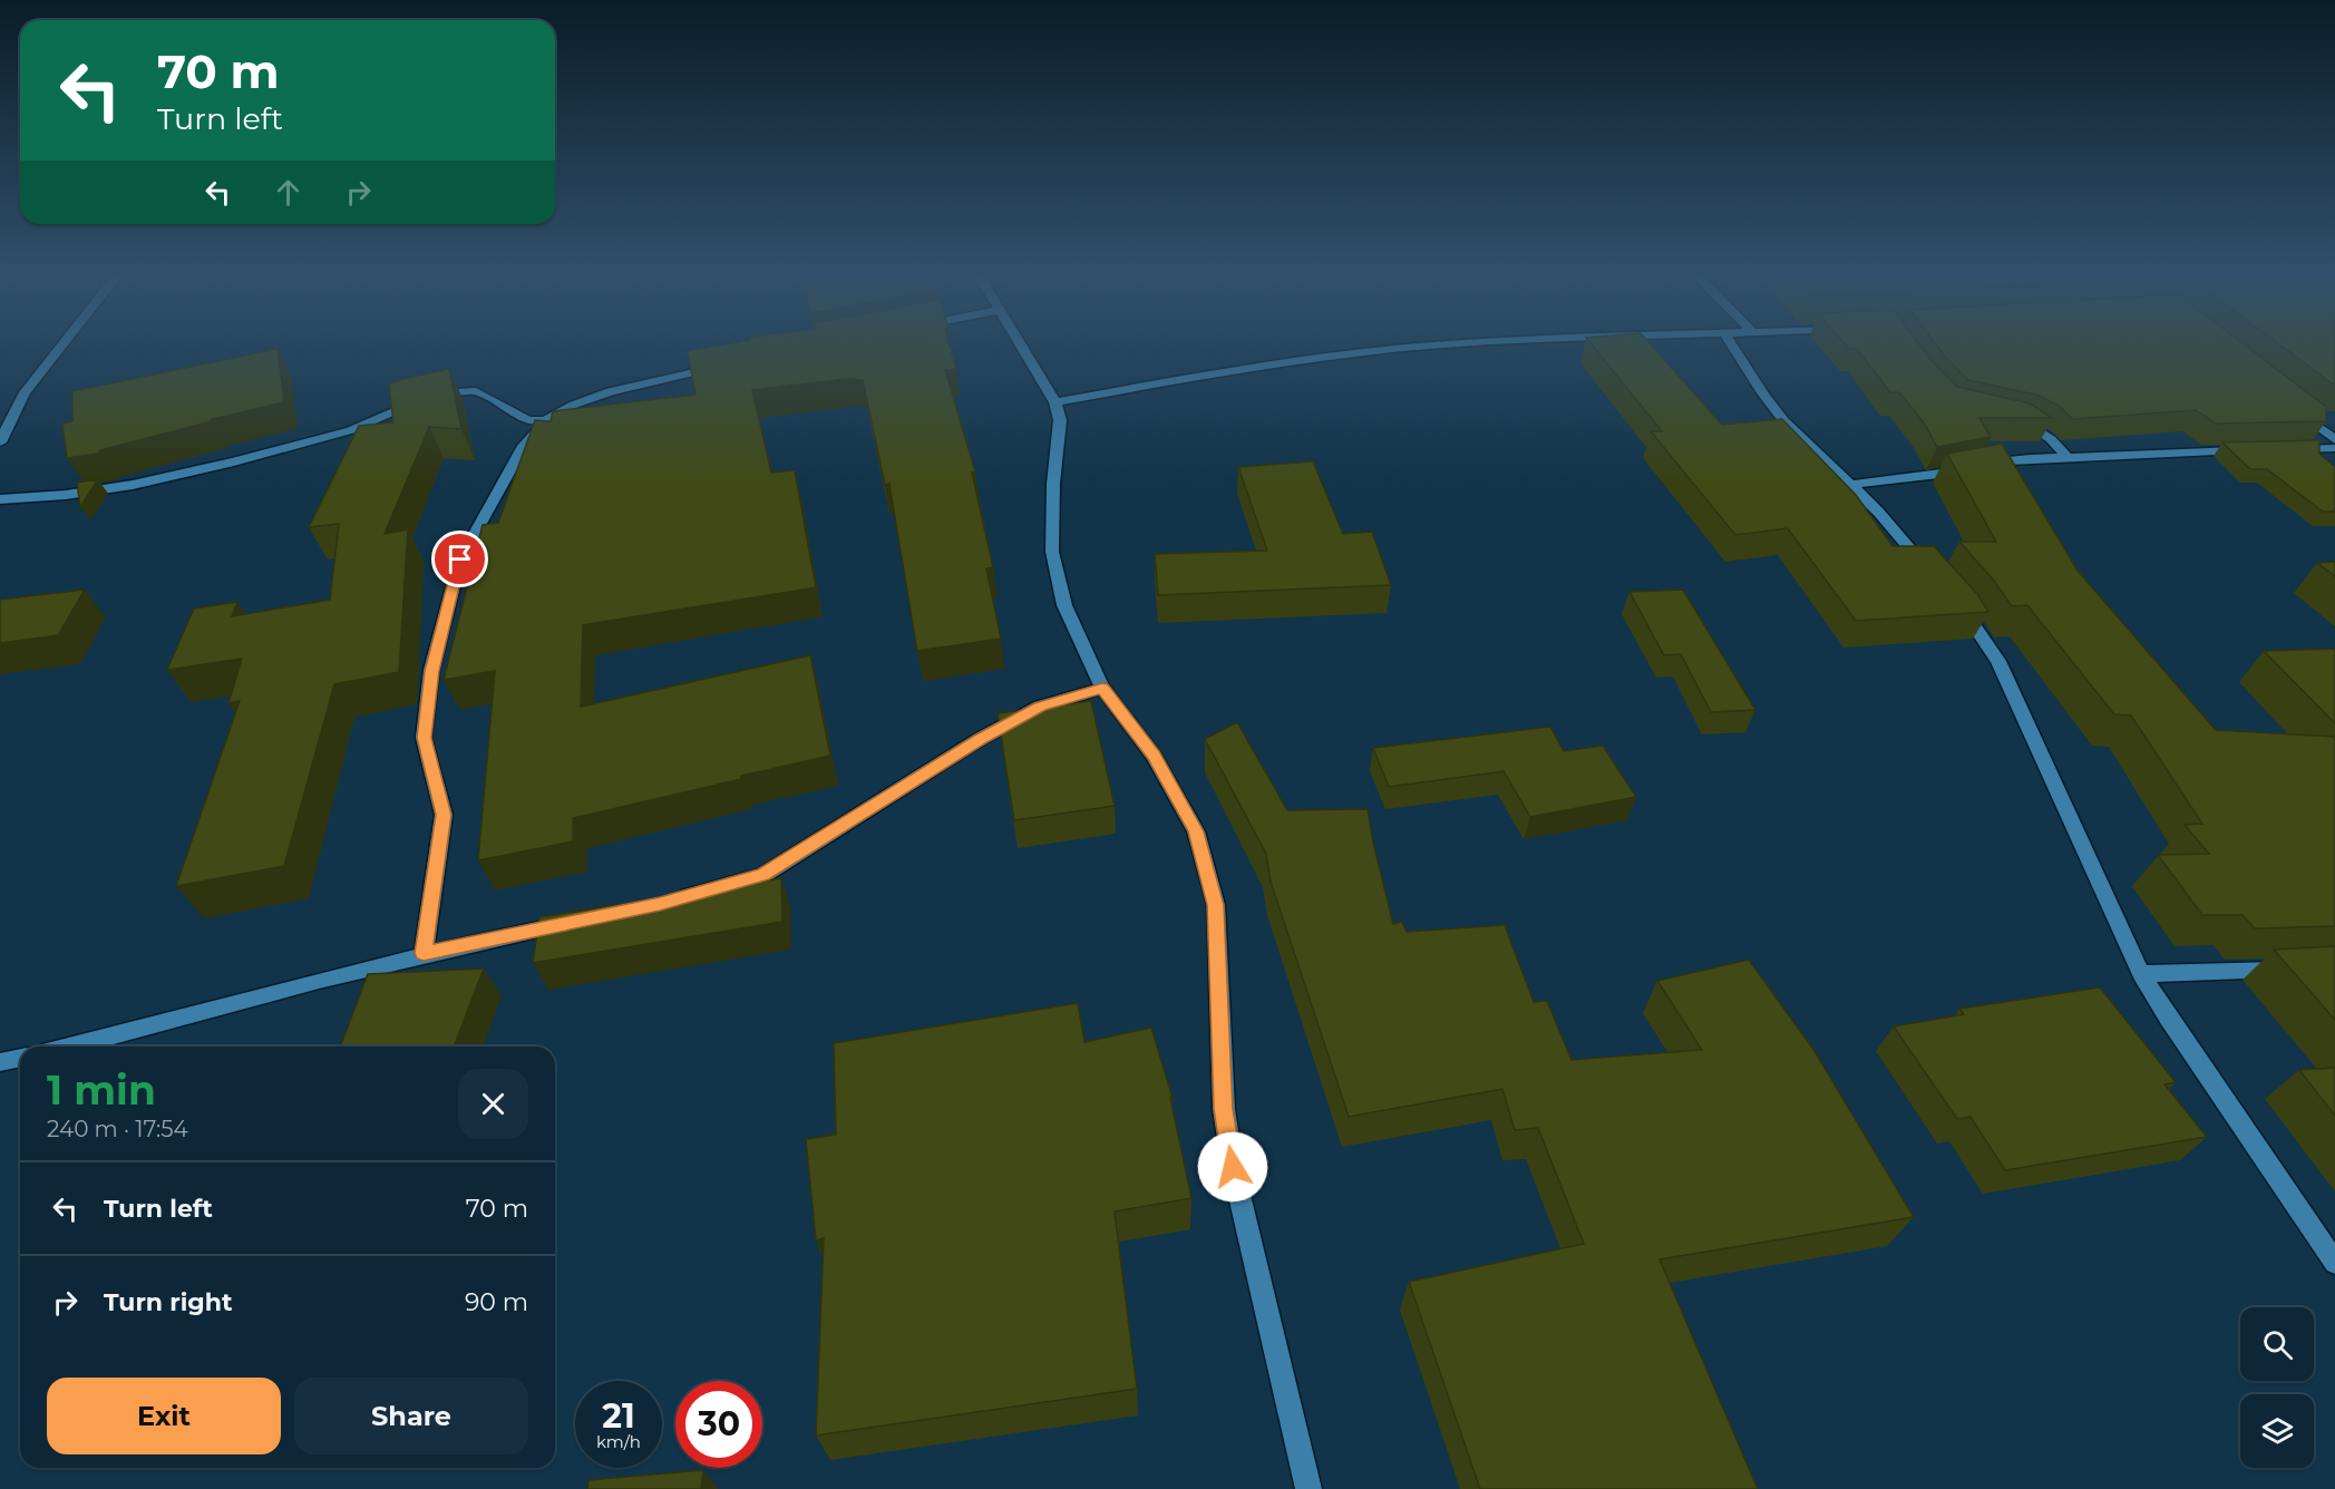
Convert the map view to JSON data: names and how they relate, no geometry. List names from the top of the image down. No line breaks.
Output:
{"page":{"turn":["70 m","Turn left"],"heading":["1 min","240 m · 17:54"],"list":[{"name":"Turn left","value":"70 m"},{"name":"Turn right","value":"90 m"}],"buttons":["Exit","Share"],"speed":"21 km/h","limit":"30"}}
